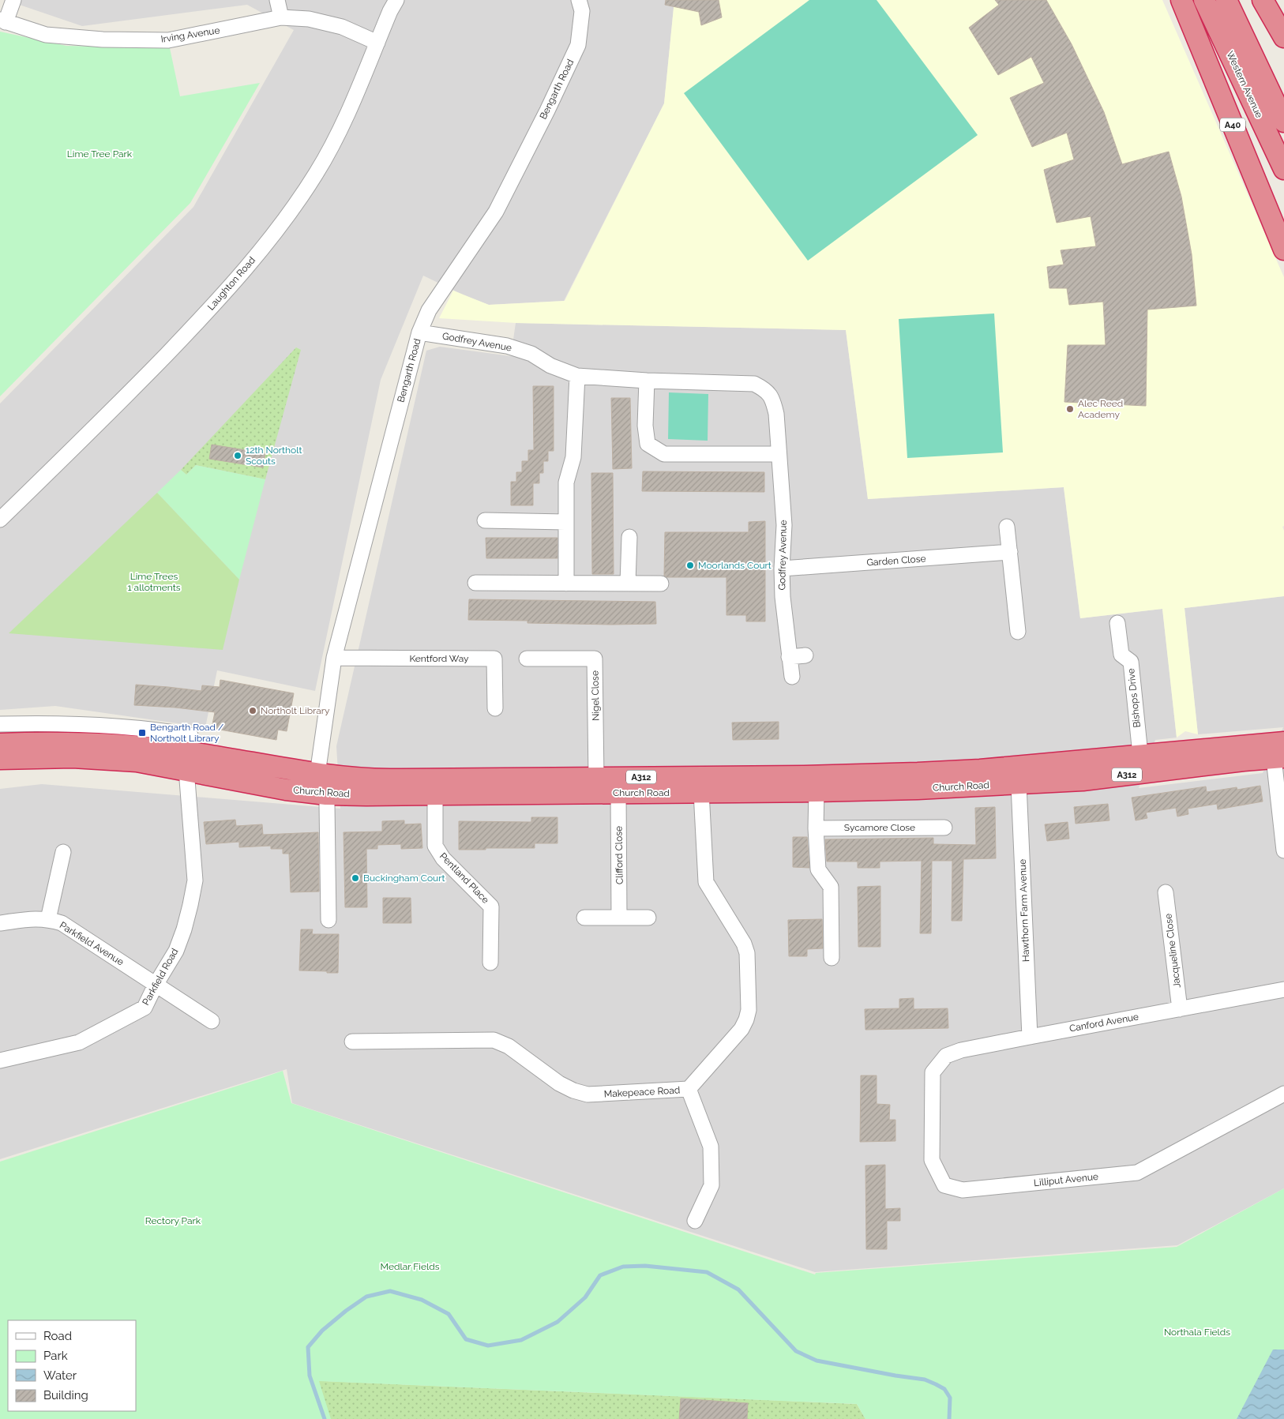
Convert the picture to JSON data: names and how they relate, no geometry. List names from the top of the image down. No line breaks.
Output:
{"streets":{"highway":["Western Avenue","A40","A312","Church Road"],"street":["Irving Avenue","Bengarth Road","Laughton Road","Godfrey Avenue","Garden Close","Kentford Way","Nigel Close","Bishops Drive","Sycamore Close","Clifford Close","Pentland Place","Hawthorn Farm Avenue","Parkfield Avenue","Jacqueline Close","Parkfield Road","Canford Avenue","Makepeace Road","Lilliput Avenue"]},"crossings":[["Irving Avenue","Laughton Road"],["Bengarth Road","Godfrey Avenue"],["Bengarth Road","Kentford Way"],["Bengarth Road","Church Road"],["Godfrey Avenue","Garden Close"],["Nigel Close","Church Road"],["Bishops Drive","Church Road"],["Church Road","Clifford Close"],["Church Road","Pentland Place"],["Church Road","Hawthorn Farm Avenue"],["Church Road","Parkfield Road"],["Church Road","Makepeace Road"],["Hawthorn Farm Avenue","Canford Avenue"],["Parkfield Avenue","Parkfield Road"],["Jacqueline Close","Canford Avenue"],["Canford Avenue","Lilliput Avenue"]],"parks":["Lime Tree Park","Lime Trees 1 allotments","Rectory Park","Medlar Fields","Northala Fields"],"places":{"other":["Alec Reed Academy","12th Northolt Scouts","Moorlands Court","Northolt Library","Buckingham Court"],"transit":["Bengarth Road / Northolt Library"]},"legend":["Road","Park","Water","Building"]}
